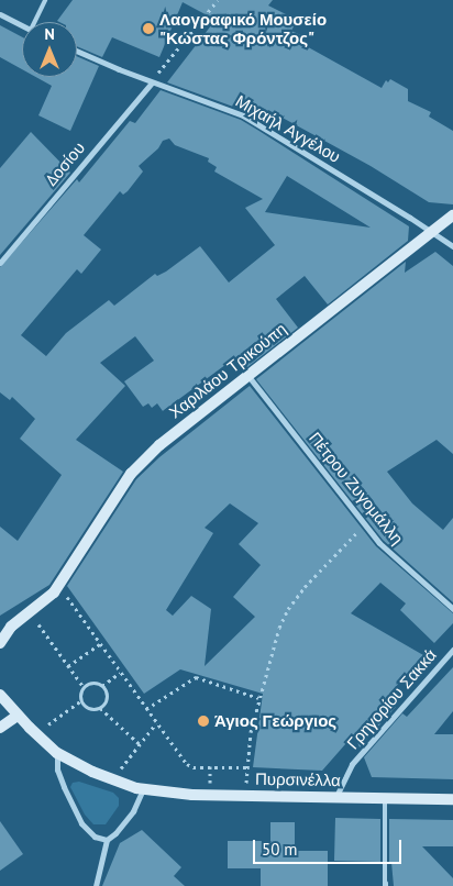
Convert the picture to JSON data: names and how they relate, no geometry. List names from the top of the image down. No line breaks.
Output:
{"streets":{"street":["Μιχαήλ Αγγέλου","Δοσίου","Χαριλάου Τρικούπη","Πέτρου Ζυγομάλλη","Γρηγορίου Σακκά","Πυρσινέλλα"]},"crossings":[["Μιχαήλ Αγγέλου","Δοσίου"],["Μιχαήλ Αγγέλου","Χαριλάου Τρικούπη"],["Χαριλάου Τρικούπη","Πέτρου Ζυγομάλλη"],["Γρηγορίου Σακκά","Πυρσινέλλα"]],"places":["Λαογραφικό Μουσείο \"Κώστας Φρόντζος\"","Άγιος Γεώργιος"],"scale_bar":"50 m","north":"top"}
